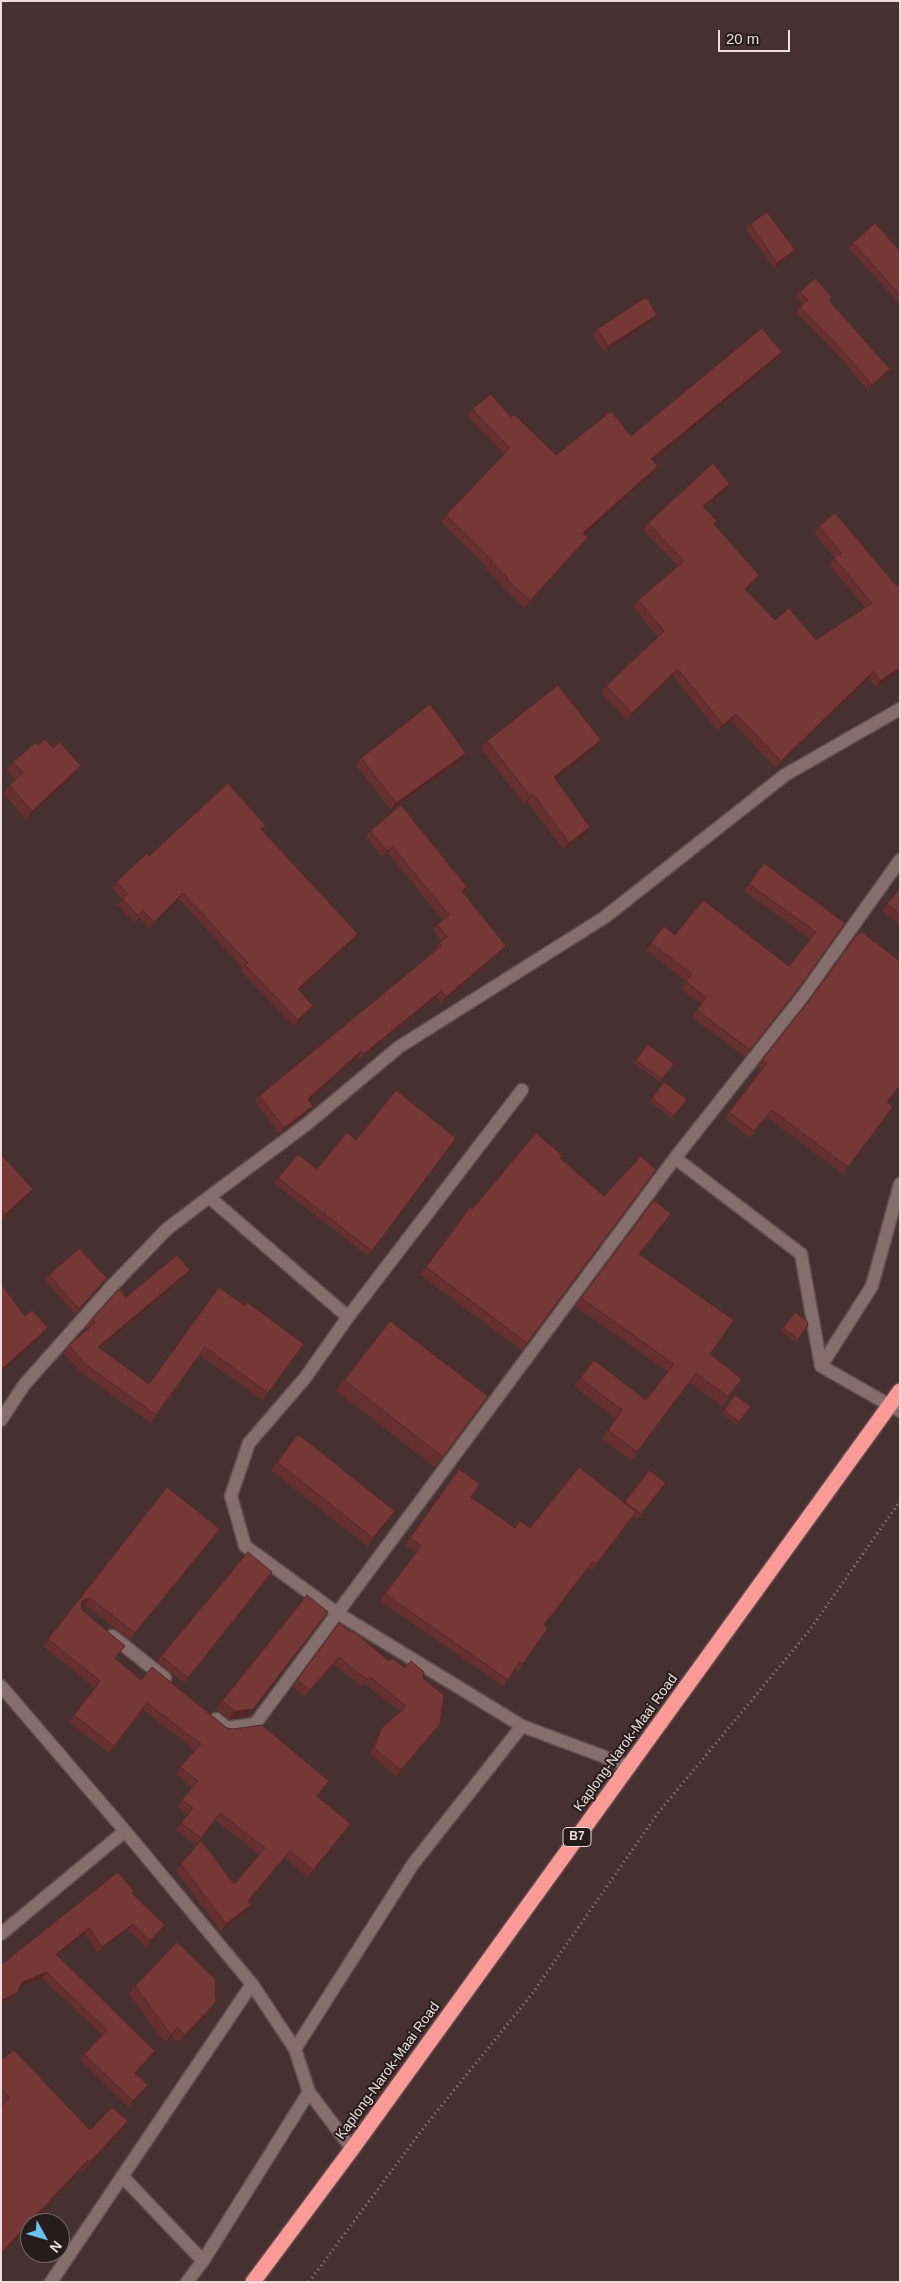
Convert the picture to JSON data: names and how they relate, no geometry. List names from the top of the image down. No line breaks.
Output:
{"streets":{"highway":["Kaplong-Narok-Maai Road","B7"]},"scale_bar":"20 m","north":"bottom right"}
